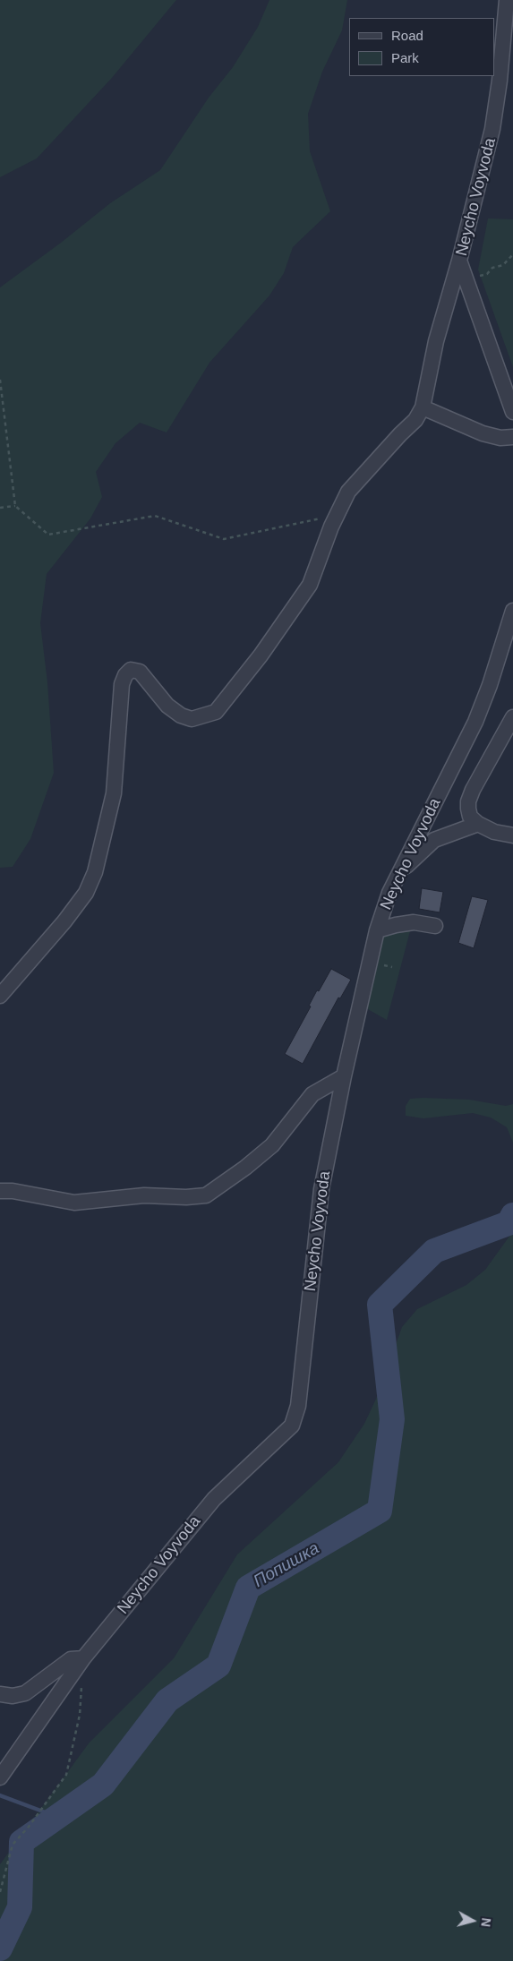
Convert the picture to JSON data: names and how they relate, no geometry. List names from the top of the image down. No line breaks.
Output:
{"streets":{"street":["Neycho Voyvoda"]},"water":["Попишка"],"legend":["Road","Park"],"north":"right"}
